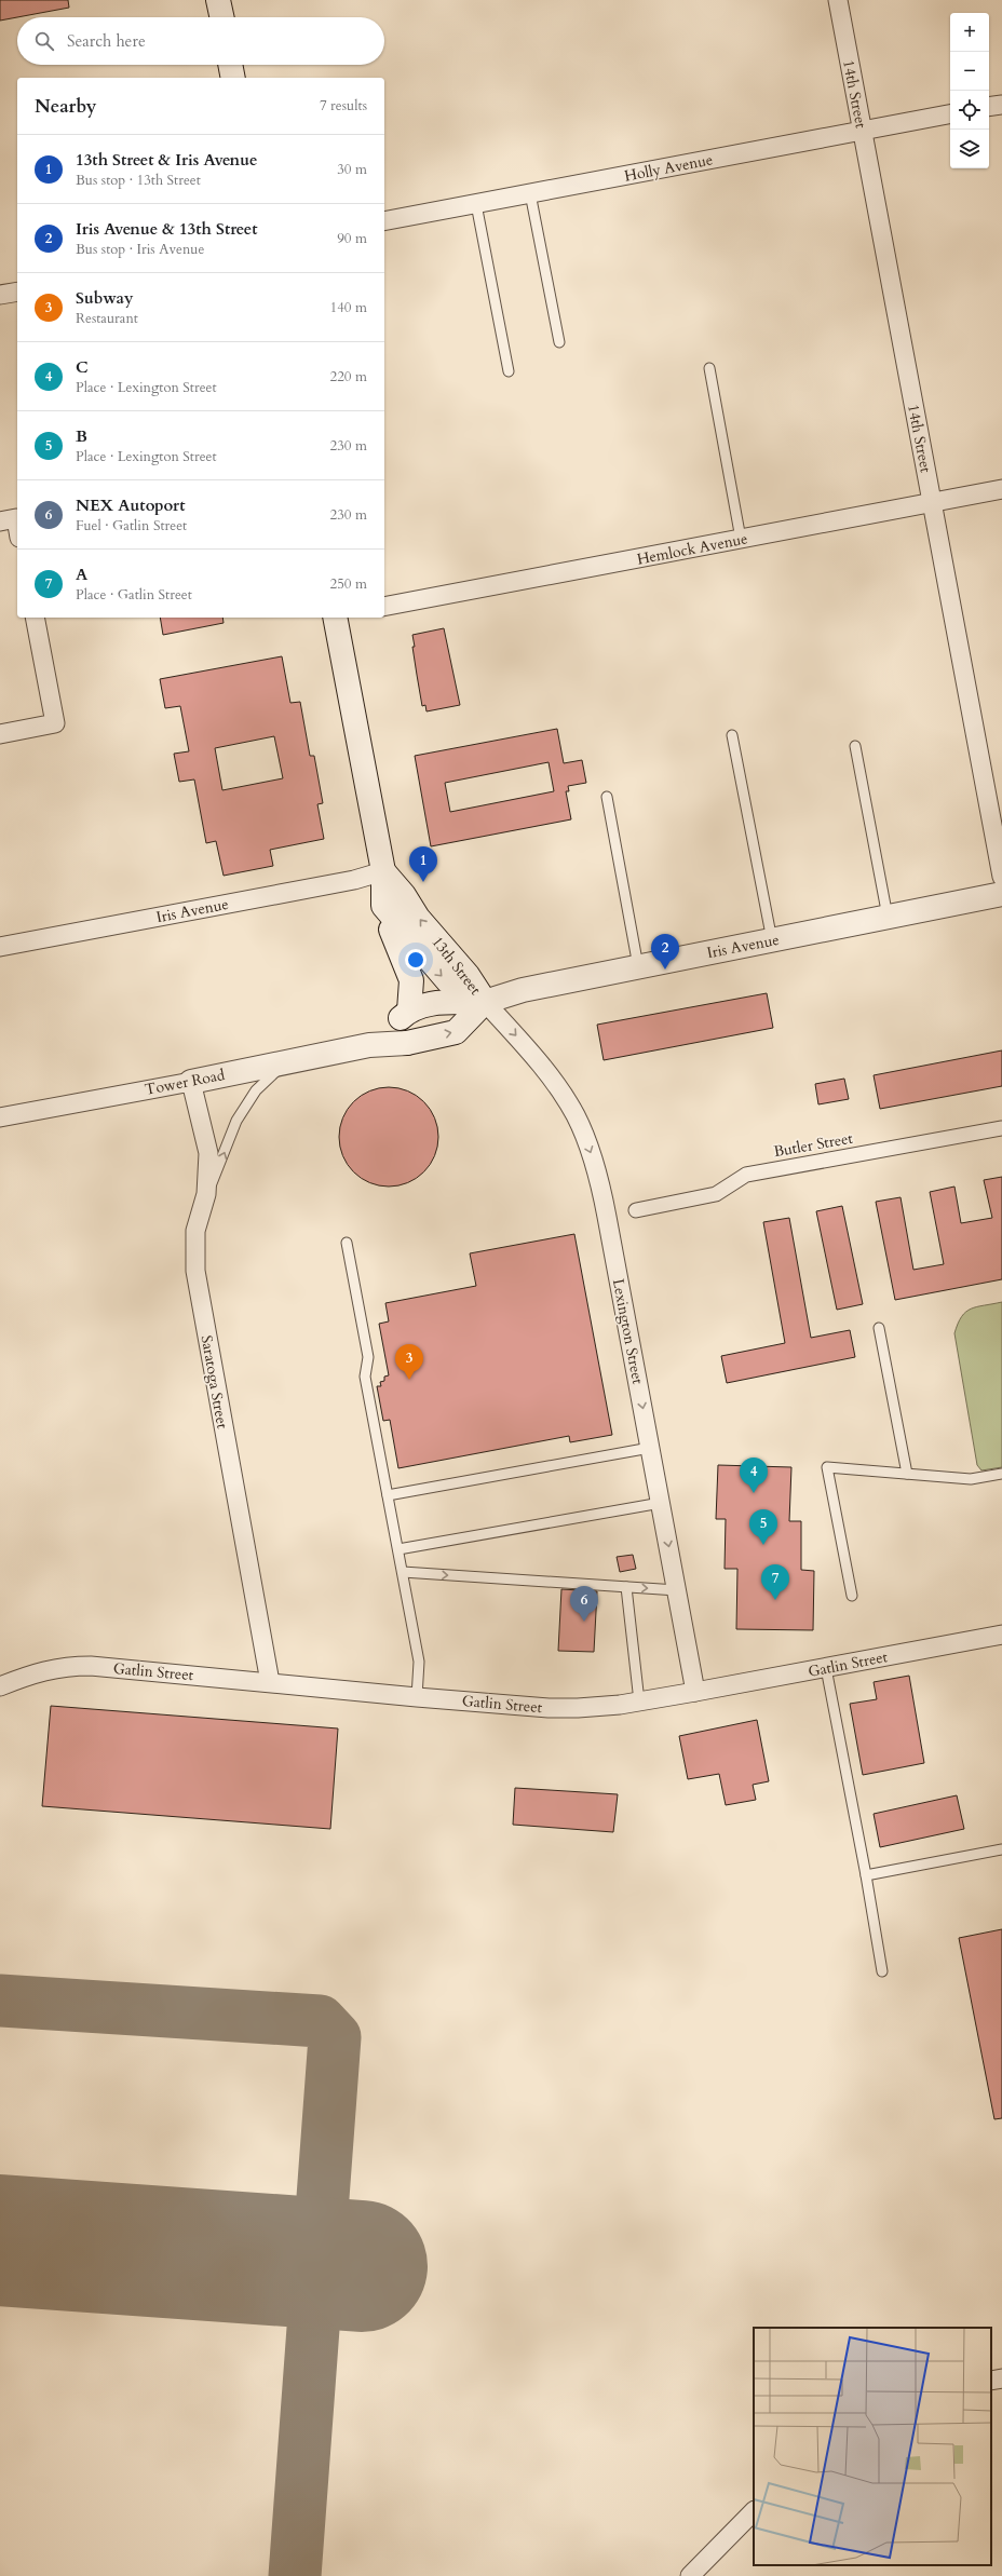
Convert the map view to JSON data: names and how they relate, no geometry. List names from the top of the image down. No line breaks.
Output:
{"streets":{"main road":["Iris Avenue","13th Street","Tower Road"],"street":["14th Street","Holly Avenue","Hemlock Avenue","Butler Street","Lexington Street","Saratoga Street","Gatlin Street"]},"crossings":[["14th Street","Holly Avenue"],["14th Street","Hemlock Avenue"],["Iris Avenue","13th Street"],["Iris Avenue","Tower Road"],["Iris Avenue","Lexington Street"],["13th Street","Tower Road"],["13th Street","Lexington Street"],["Tower Road","Lexington Street"],["Tower Road","Saratoga Street"],["Lexington Street","Gatlin Street"],["Saratoga Street","Gatlin Street"]],"one_way":["Lexington Street"],"page":{"map_buttons":["+","−"],"search":"Search here","heading":["Nearby","7 results"],"list":[{"mark":"1","name":"13th Street & Iris Avenue","note":"Bus stop · 13th Street","value":"30 m"},{"mark":"2","name":"Iris Avenue & 13th Street","note":"Bus stop · Iris Avenue","value":"90 m"},{"mark":"3","name":"Subway","note":"Restaurant","value":"140 m"},{"mark":"4","name":"C","note":"Place · Lexington Street","value":"220 m"},{"mark":"5","name":"B","note":"Place · Lexington Street","value":"230 m"},{"mark":"6","name":"NEX Autoport","note":"Fuel · Gatlin Street","value":"230 m"},{"mark":"7","name":"A","note":"Place · Gatlin Street","value":"250 m"}],"pins":["1","2","3","4","5","7","6"]}}
